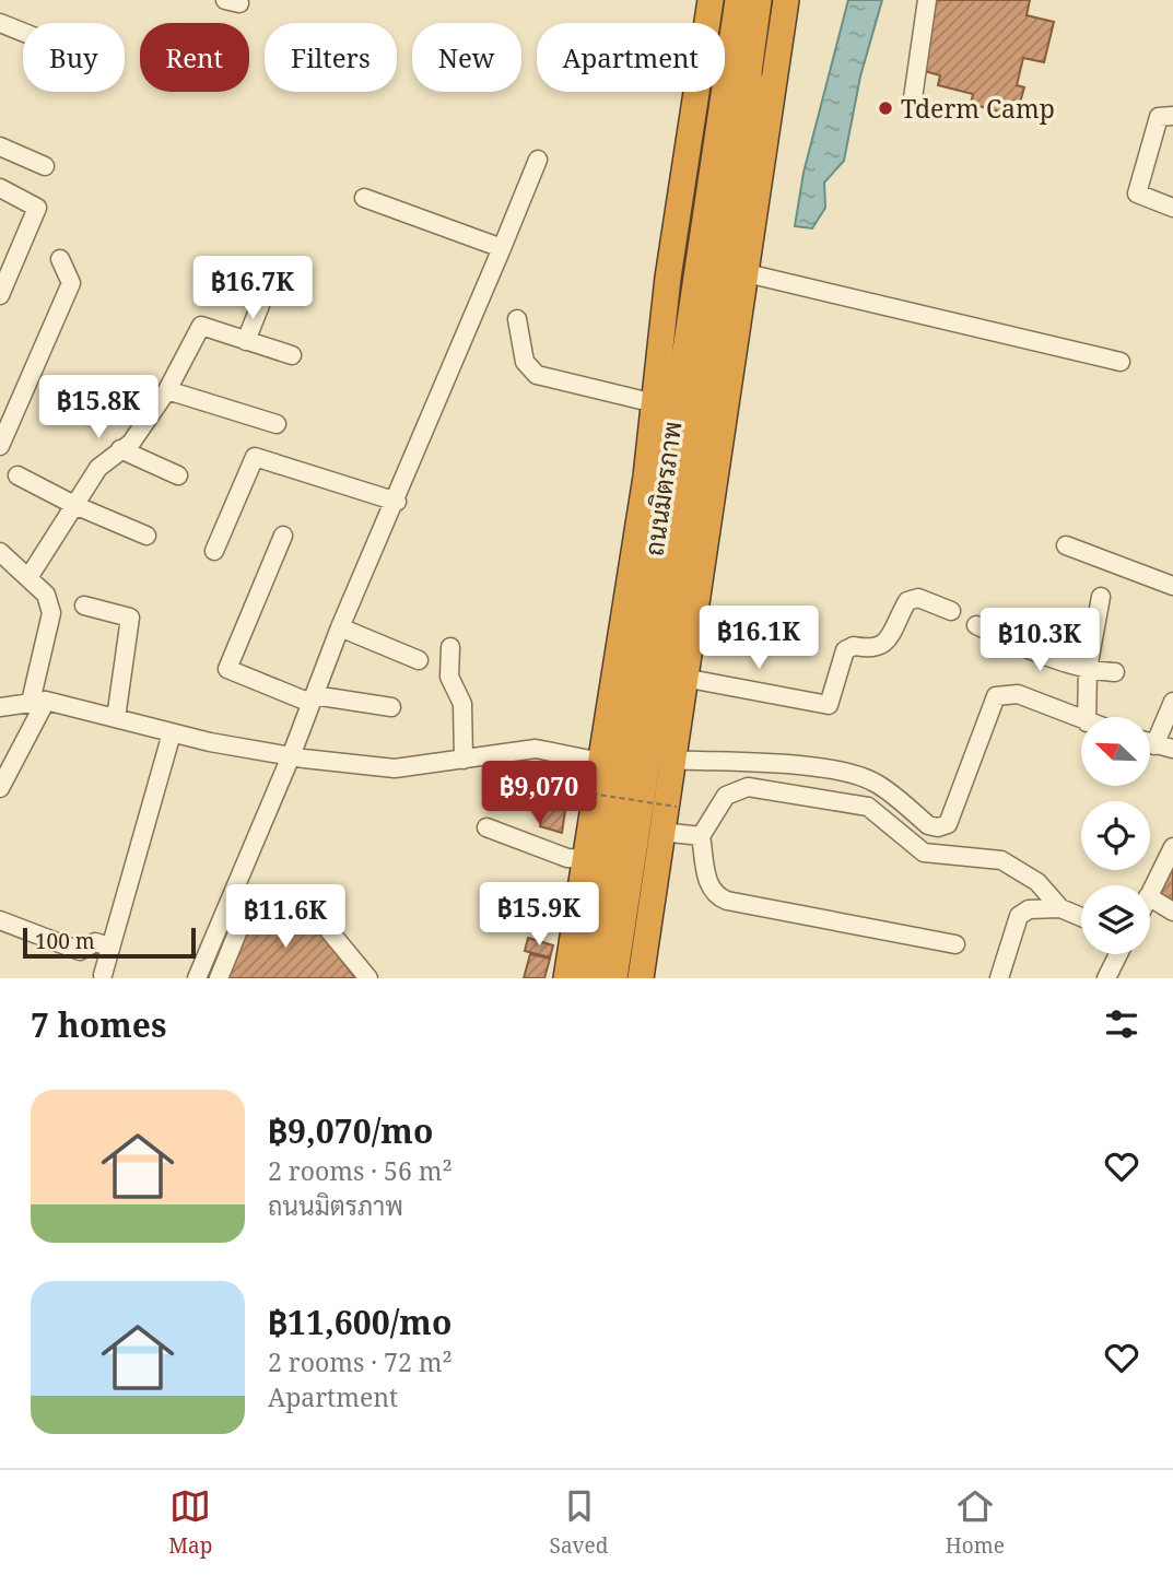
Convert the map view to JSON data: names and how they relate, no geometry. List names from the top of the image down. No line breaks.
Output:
{"streets":{"highway":["ถนนมิตรภาพ"]},"places":["Tderm Camp"],"scale_bar":"100 m","north":"top left","page":{"chip":["Buy","Rent","Filters","New","Apartment"],"price":["฿16.7K","฿15.8K","฿16.1K","฿10.3K","฿9,070","฿15.9K","฿11.6K"],"scale":"100 m","heading":"7 homes","list":[{"name":"฿9,070/mo","note":"2 rooms · 56 m² · ถนนมิตรภาพ"},{"name":"฿11,600/mo","note":"2 rooms · 72 m² · Apartment"}],"tabs":["Map","Saved","Home"]}}
